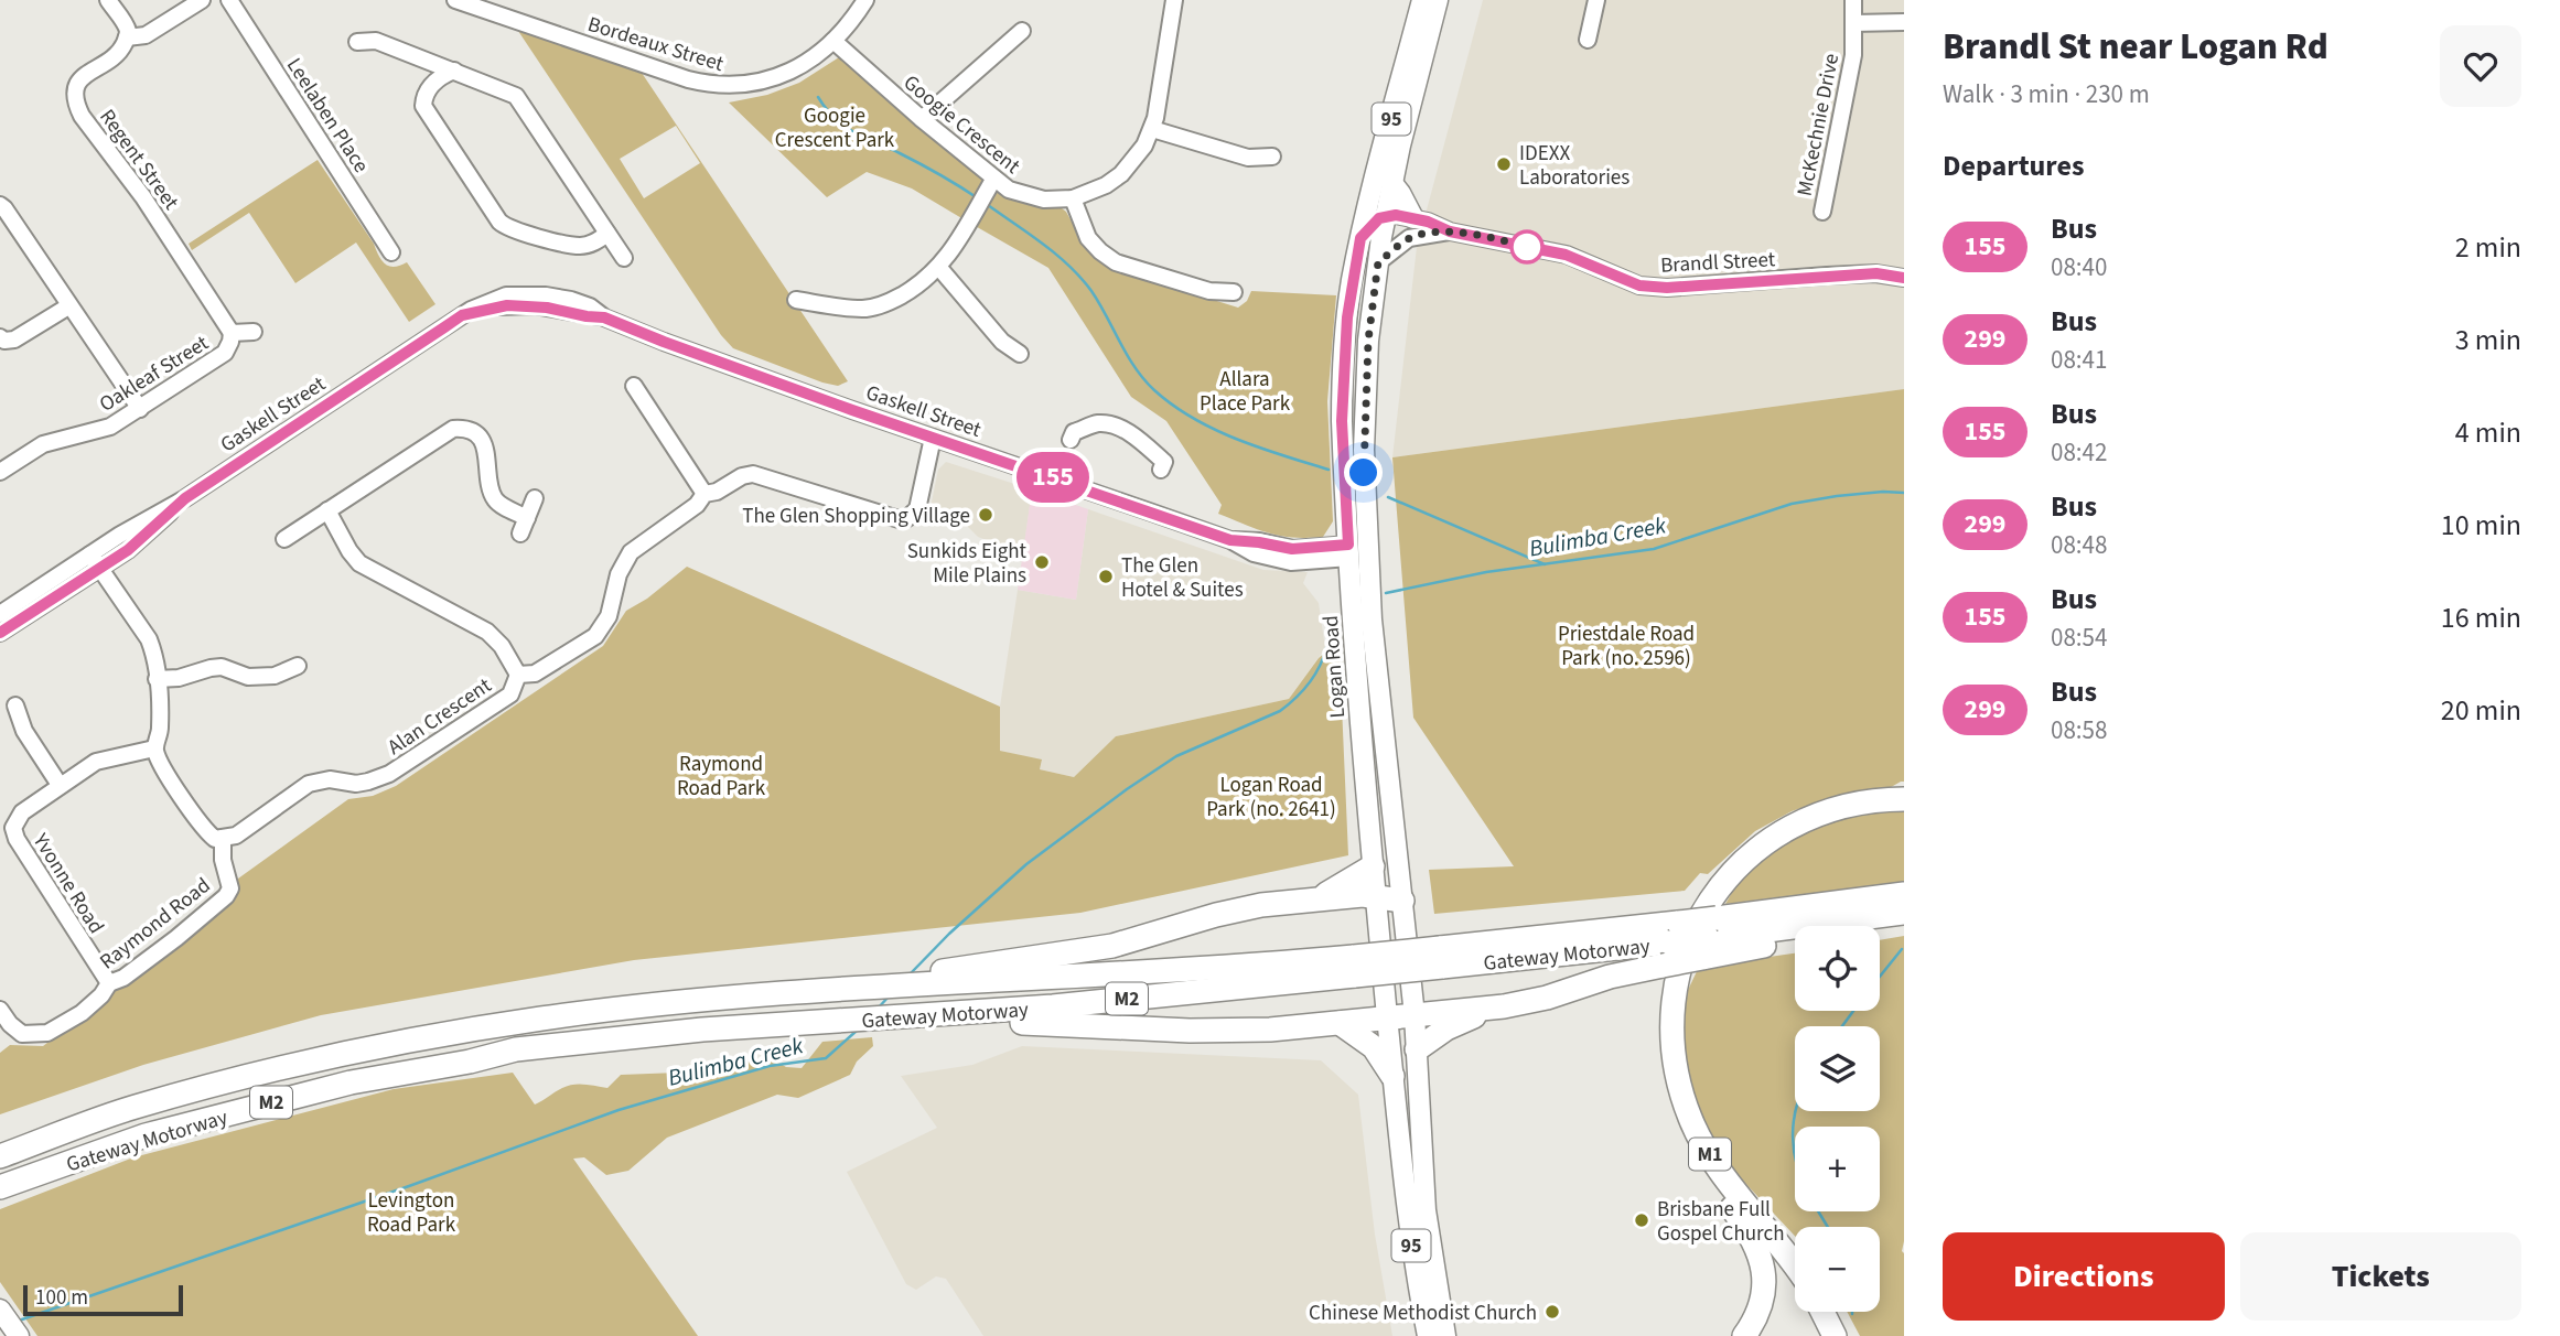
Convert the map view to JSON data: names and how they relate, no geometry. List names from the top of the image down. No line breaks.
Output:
{"streets":{"highway":["Gateway Motorway","M2","M1"],"main road":["95","Logan Road"],"street":["Bordeaux Street","Leelaben Place","Googie Crescent","McKechnie Drive","Regent Street","Brandl Street","Oakleaf Street","Gaskell Street","Alan Crescent","Yvonne Road","Raymond Road"]},"crossings":[["Bordeaux Street","Googie Crescent"],["Regent Street","Oakleaf Street"],["Brandl Street","Logan Road"],["Gaskell Street","Logan Road"],["Gaskell Street","Alan Crescent"],["Alan Crescent","Raymond Road"],["Yvonne Road","Raymond Road"]],"water":["Bulimba Creek"],"parks":["Googie Crescent Park","Allara Place Park","Priestdale Road Park (no. 2596)","Raymond Road Park","Logan Road Park (no. 2641)","Levington Road Park"],"places":["IDEXX Laboratories","The Glen Shopping Village","Sunkids Eight Mile Plains","The Glen Hotel & Suites","Brisbane Full Gospel Church","Chinese Methodist Church"],"lines":["bus line 155"],"scale_bar":"100 m","page":{"on_map":"155","heading":[["Brandl St near Logan Rd","Walk · 3 min · 230 m"],"Departures"],"list":[{"mark":"155","name":"Bus","note":"08:40","value":"2 min"},{"mark":"299","name":"Bus","note":"08:41","value":"3 min"},{"mark":"155","name":"Bus","note":"08:42","value":"4 min"},{"mark":"299","name":"Bus","note":"08:48","value":"10 min"},{"mark":"155","name":"Bus","note":"08:54","value":"16 min"},{"mark":"299","name":"Bus","note":"08:58","value":"20 min"}],"map_buttons":["+","−"],"buttons":["Directions","Tickets"],"scale":"100 m"}}
